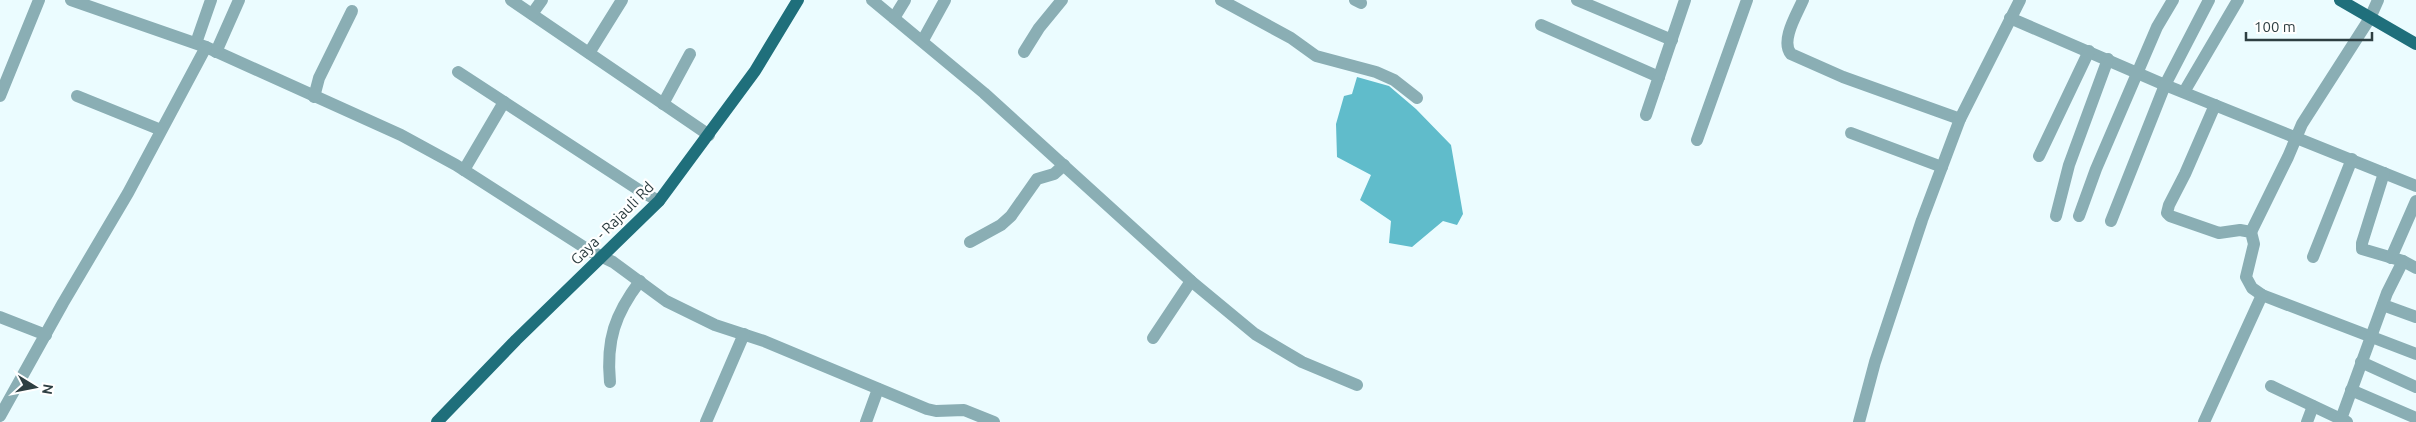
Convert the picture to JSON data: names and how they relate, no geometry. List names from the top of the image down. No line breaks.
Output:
{"streets":{"main road":["Gaya - Rajauli Rd"]},"scale_bar":"100 m","north":"right"}
